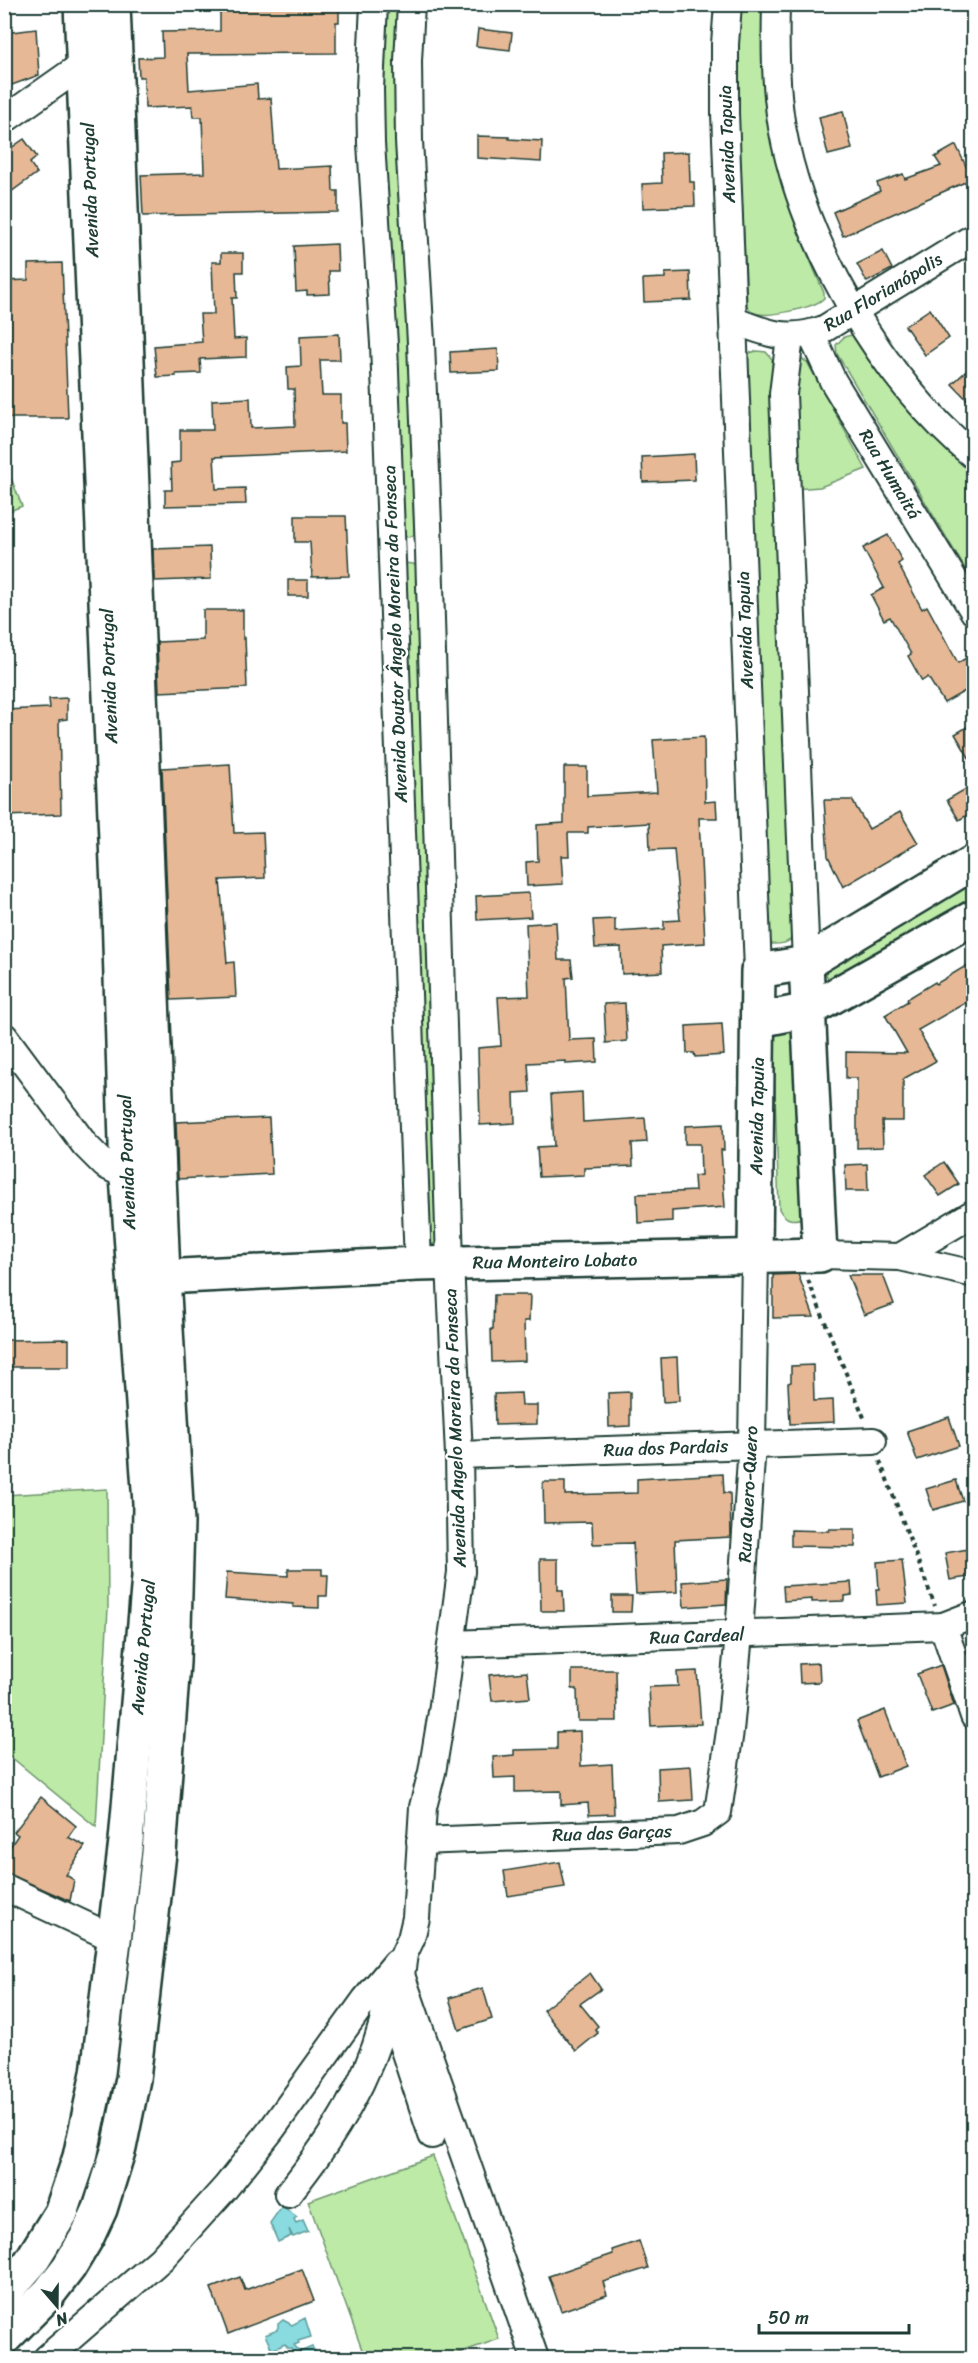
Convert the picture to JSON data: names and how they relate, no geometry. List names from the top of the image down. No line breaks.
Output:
{"streets":{"main road":["Avenida Tapuia","Avenida Portugal","Rua Monteiro Lobato"],"street":["Rua Florianópolis","Rua Humaitá","Avenida Doutor Ângelo Moreira da Fonseca","Avenida Angelo Moreira da Fonseca","Rua dos Pardais","Rua Quero-Quero","Rua Cardeal","Rua das Garças"]},"crossings":[["Avenida Tapuia","Rua Monteiro Lobato"],["Avenida Tapuia","Rua Quero-Quero"],["Avenida Portugal","Rua Monteiro Lobato"],["Rua Florianópolis","Rua Humaitá"],["Avenida Doutor Ângelo Moreira da Fonseca","Rua Monteiro Lobato"],["Avenida Doutor Ângelo Moreira da Fonseca","Avenida Angelo Moreira da Fonseca"],["Rua Monteiro Lobato","Avenida Angelo Moreira da Fonseca"],["Rua Monteiro Lobato","Rua Quero-Quero"],["Avenida Angelo Moreira da Fonseca","Rua dos Pardais"],["Avenida Angelo Moreira da Fonseca","Rua Cardeal"],["Avenida Angelo Moreira da Fonseca","Rua das Garças"],["Rua dos Pardais","Rua Quero-Quero"],["Rua Quero-Quero","Rua Cardeal"],["Rua Quero-Quero","Rua das Garças"]],"scale_bar":"50 m","north":"bottom"}
